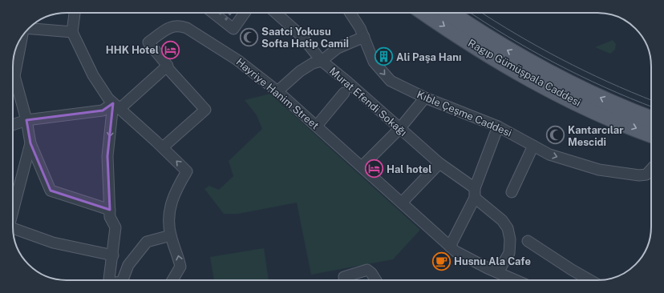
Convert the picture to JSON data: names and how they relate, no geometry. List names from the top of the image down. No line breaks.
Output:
{"streets":{"main road":["Ragıp Gümüşpala Caddesi"],"street":["Hayriye Hanim Street","Murat Efendi Sokağı","Kıble Çeşme Caddesi"]},"crossings":[["Hayriye Hanim Street","Murat Efendi Sokağı"]],"one_way":["Kıble Çeşme Caddesi"],"places":{"mosque":["Saatci Yokusu Softa Hatip Camiİ","Kantarcılar Mescidi"],"hotel":["HHK Hotel","Hal hotel"],"building":["Ali Paşa Hanı"],"cafe":["Husnu Ala Cafe"]}}
